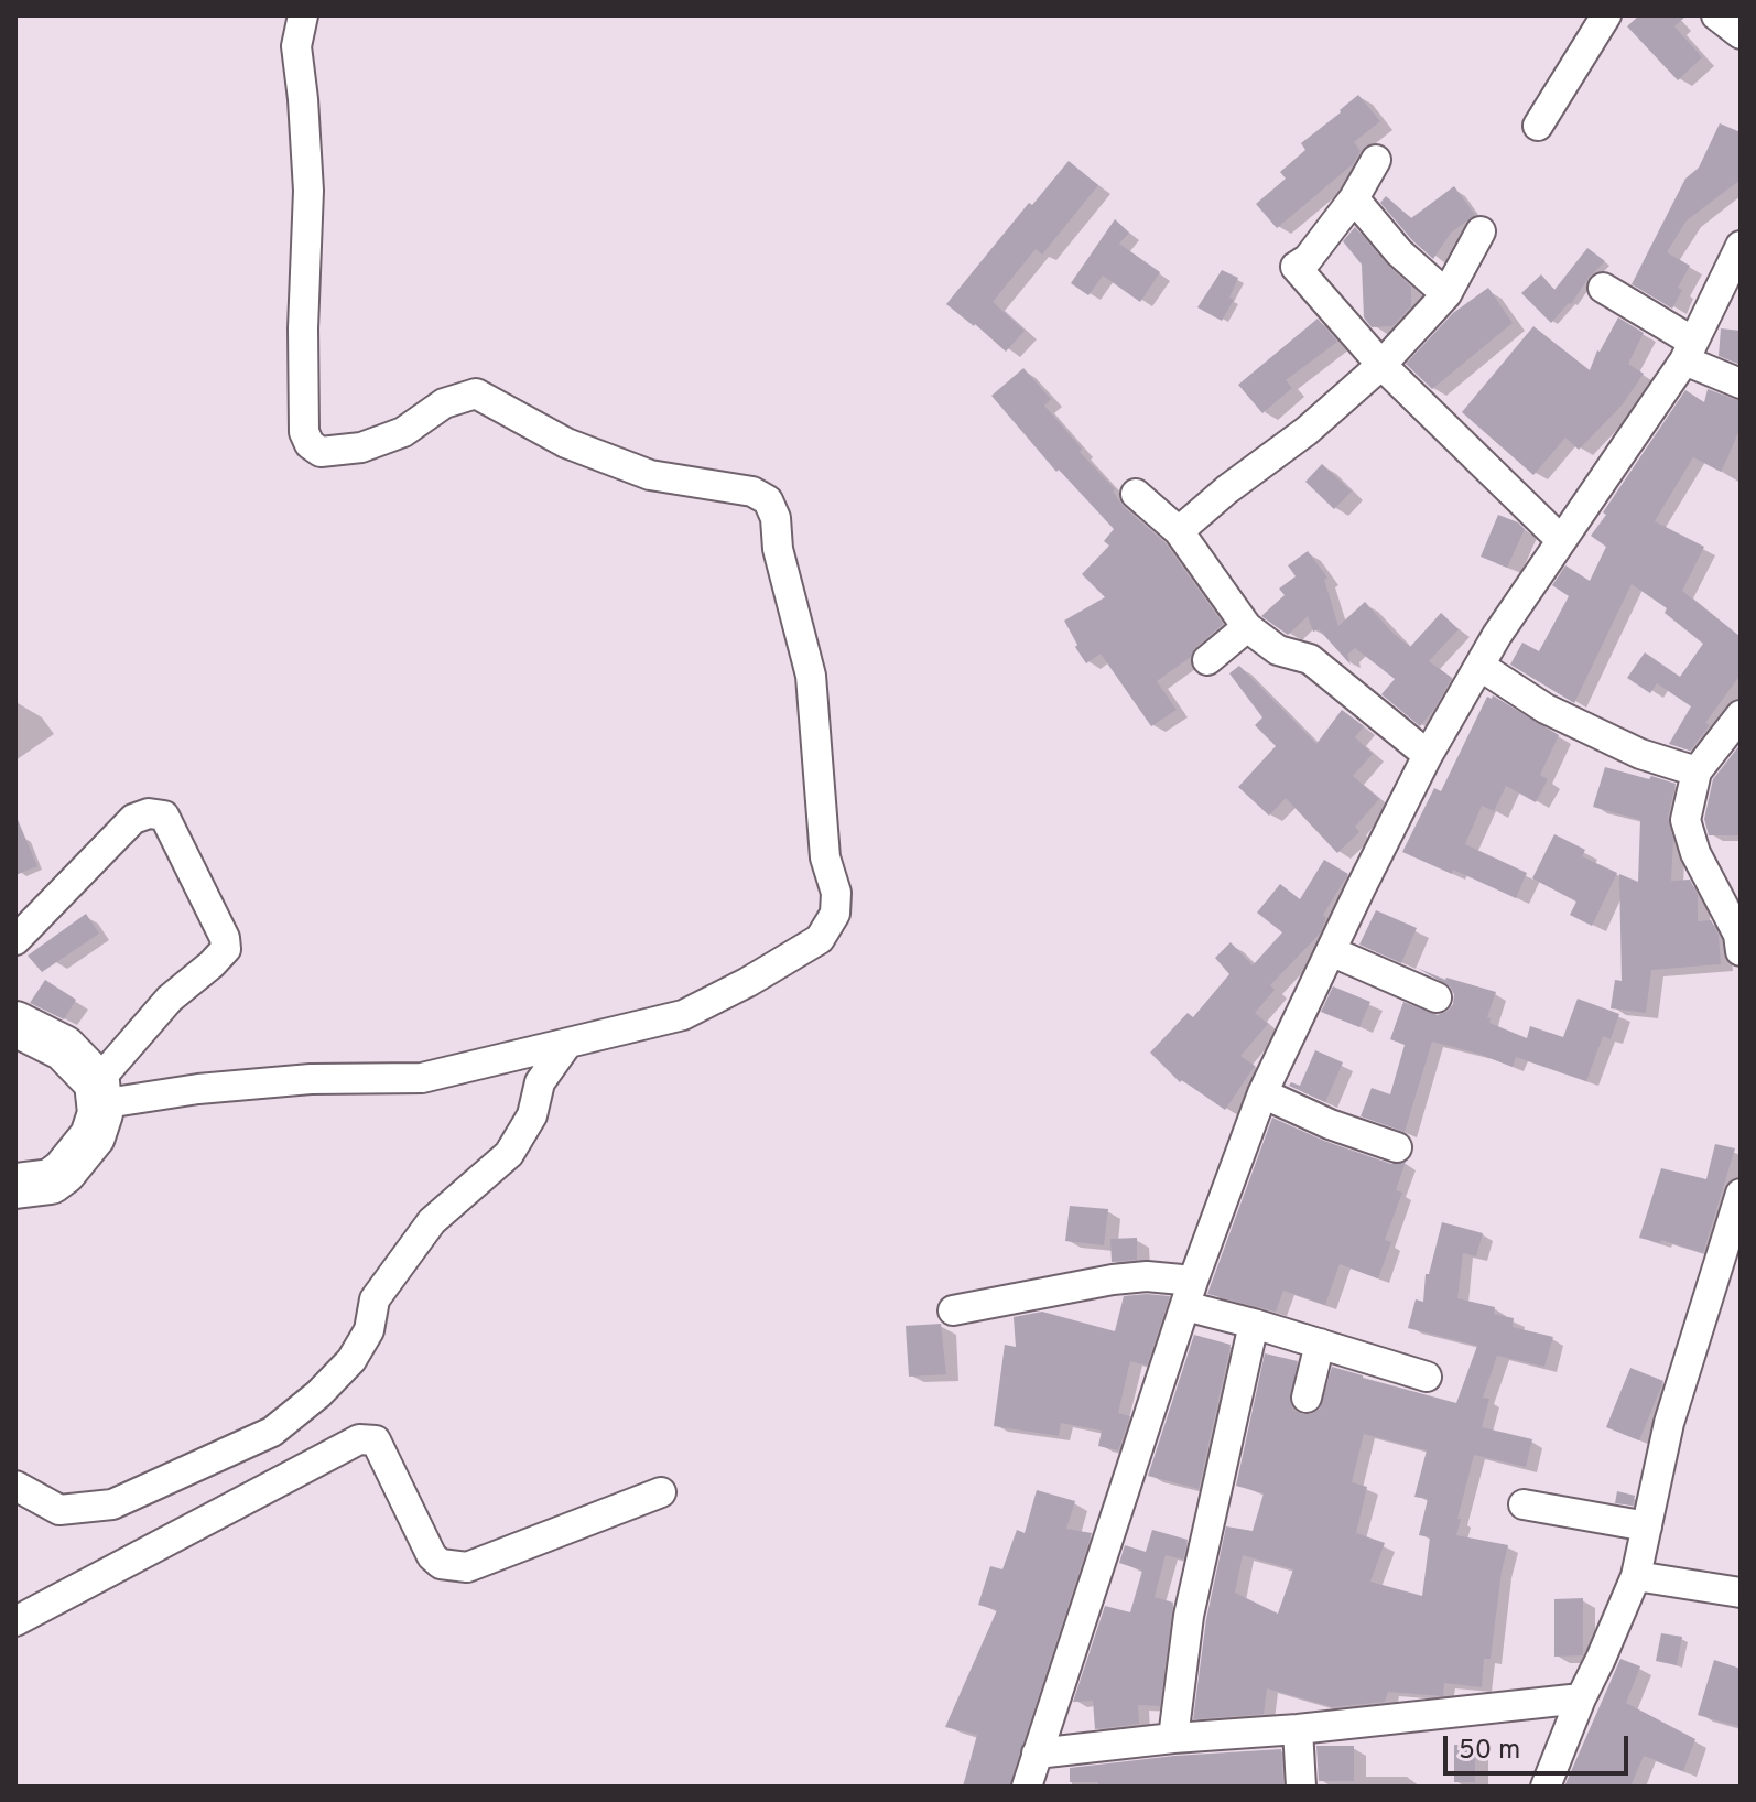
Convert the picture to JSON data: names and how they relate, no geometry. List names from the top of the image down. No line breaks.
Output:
{"scale_bar":"50 m"}
